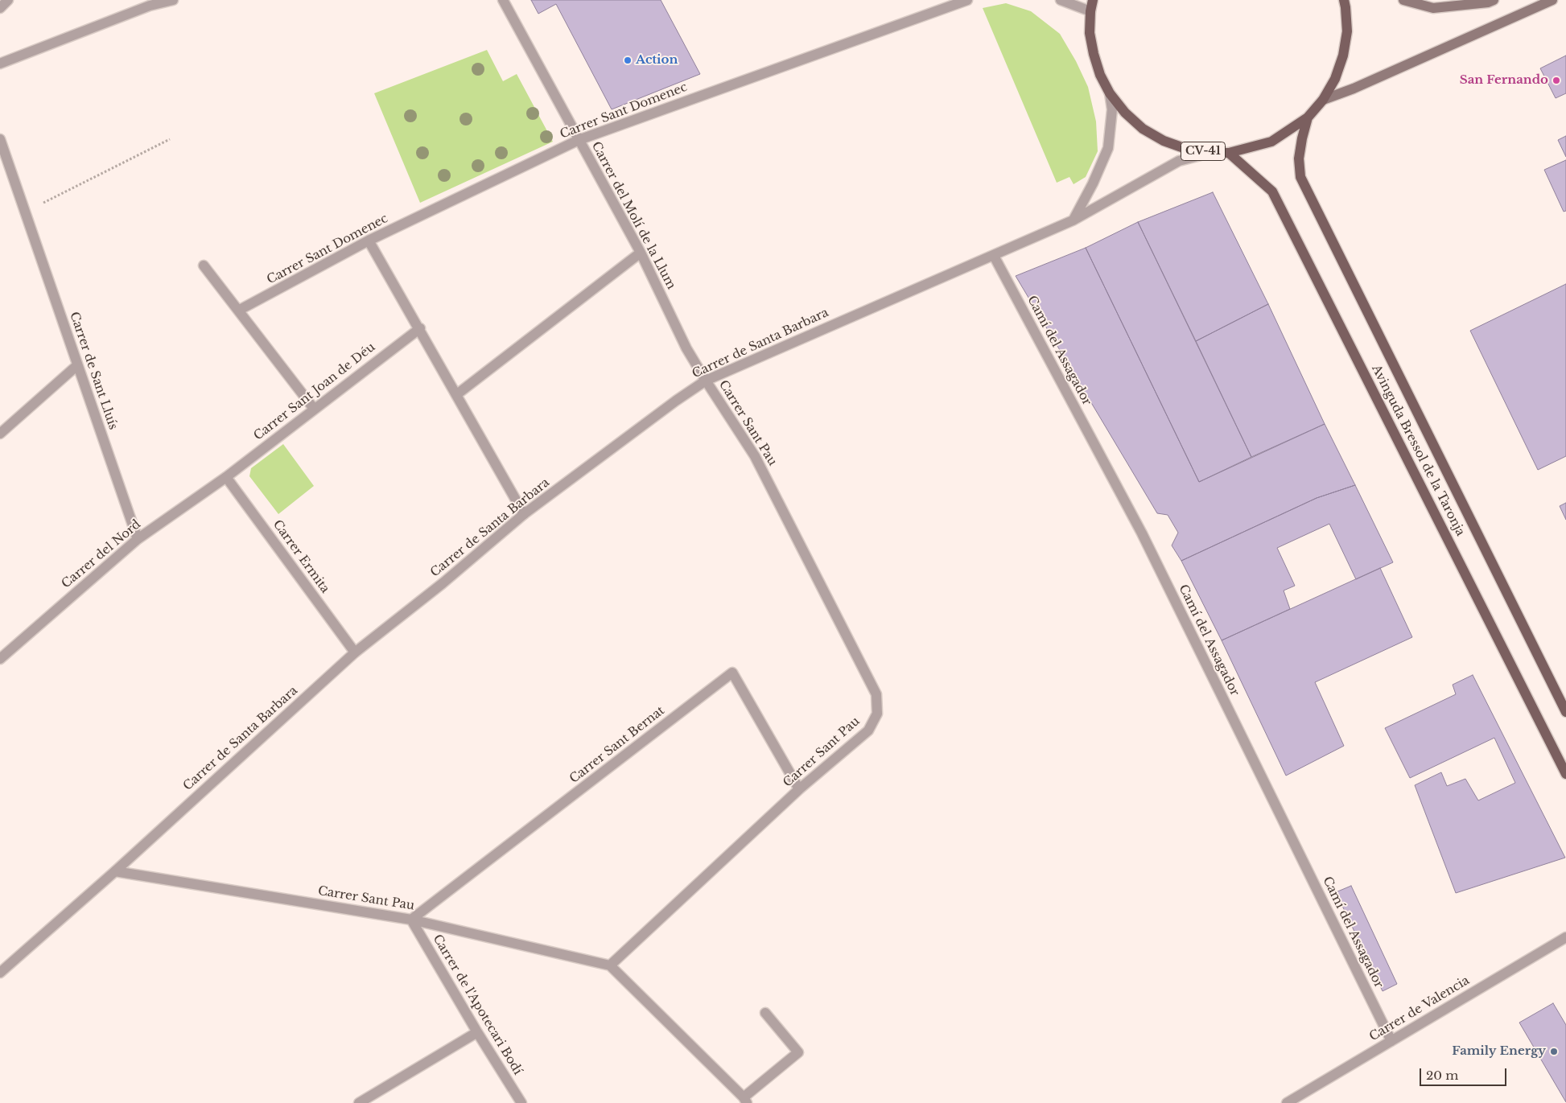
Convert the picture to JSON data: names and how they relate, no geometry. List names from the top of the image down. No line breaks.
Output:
{"streets":{"main road":["CV-41","Avinguda Bressol de la Taronja"],"street":["Carrer Sant Domenec","Carrer del Molí de la Llum","Carrer de Santa Barbara","Camí del Assagador","Carrer de Sant Lluís","Carrer Sant Joan de Déu","Carrer Sant Pau","Carrer del Nord","Carrer Ermita","Carrer Sant Bernat","Carrer de l'Apotecari Bodí","Carrer de Valencia"]},"crossings":[["Carrer Sant Domenec","Carrer del Molí de la Llum"],["CV-41","Carrer de Santa Barbara"],["CV-41","Avinguda Bressol de la Taronja"],["Carrer del Molí de la Llum","Carrer de Santa Barbara"],["Carrer del Molí de la Llum","Carrer Sant Pau"],["Carrer de Santa Barbara","Camí del Assagador"],["Carrer de Santa Barbara","Carrer Sant Pau"],["Carrer de Santa Barbara","Carrer Ermita"],["Camí del Assagador","Carrer de Valencia"],["Carrer de Sant Lluís","Carrer del Nord"],["Carrer Sant Joan de Déu","Carrer del Nord"],["Carrer Sant Joan de Déu","Carrer Ermita"],["Carrer Sant Pau","Carrer Sant Bernat"],["Carrer Sant Pau","Carrer de l'Apotecari Bodí"],["Carrer del Nord","Carrer Ermita"],["Carrer Sant Bernat","Carrer de l'Apotecari Bodí"]],"places":["Action","San Fernando","Family Energy"],"scale_bar":"20 m"}
